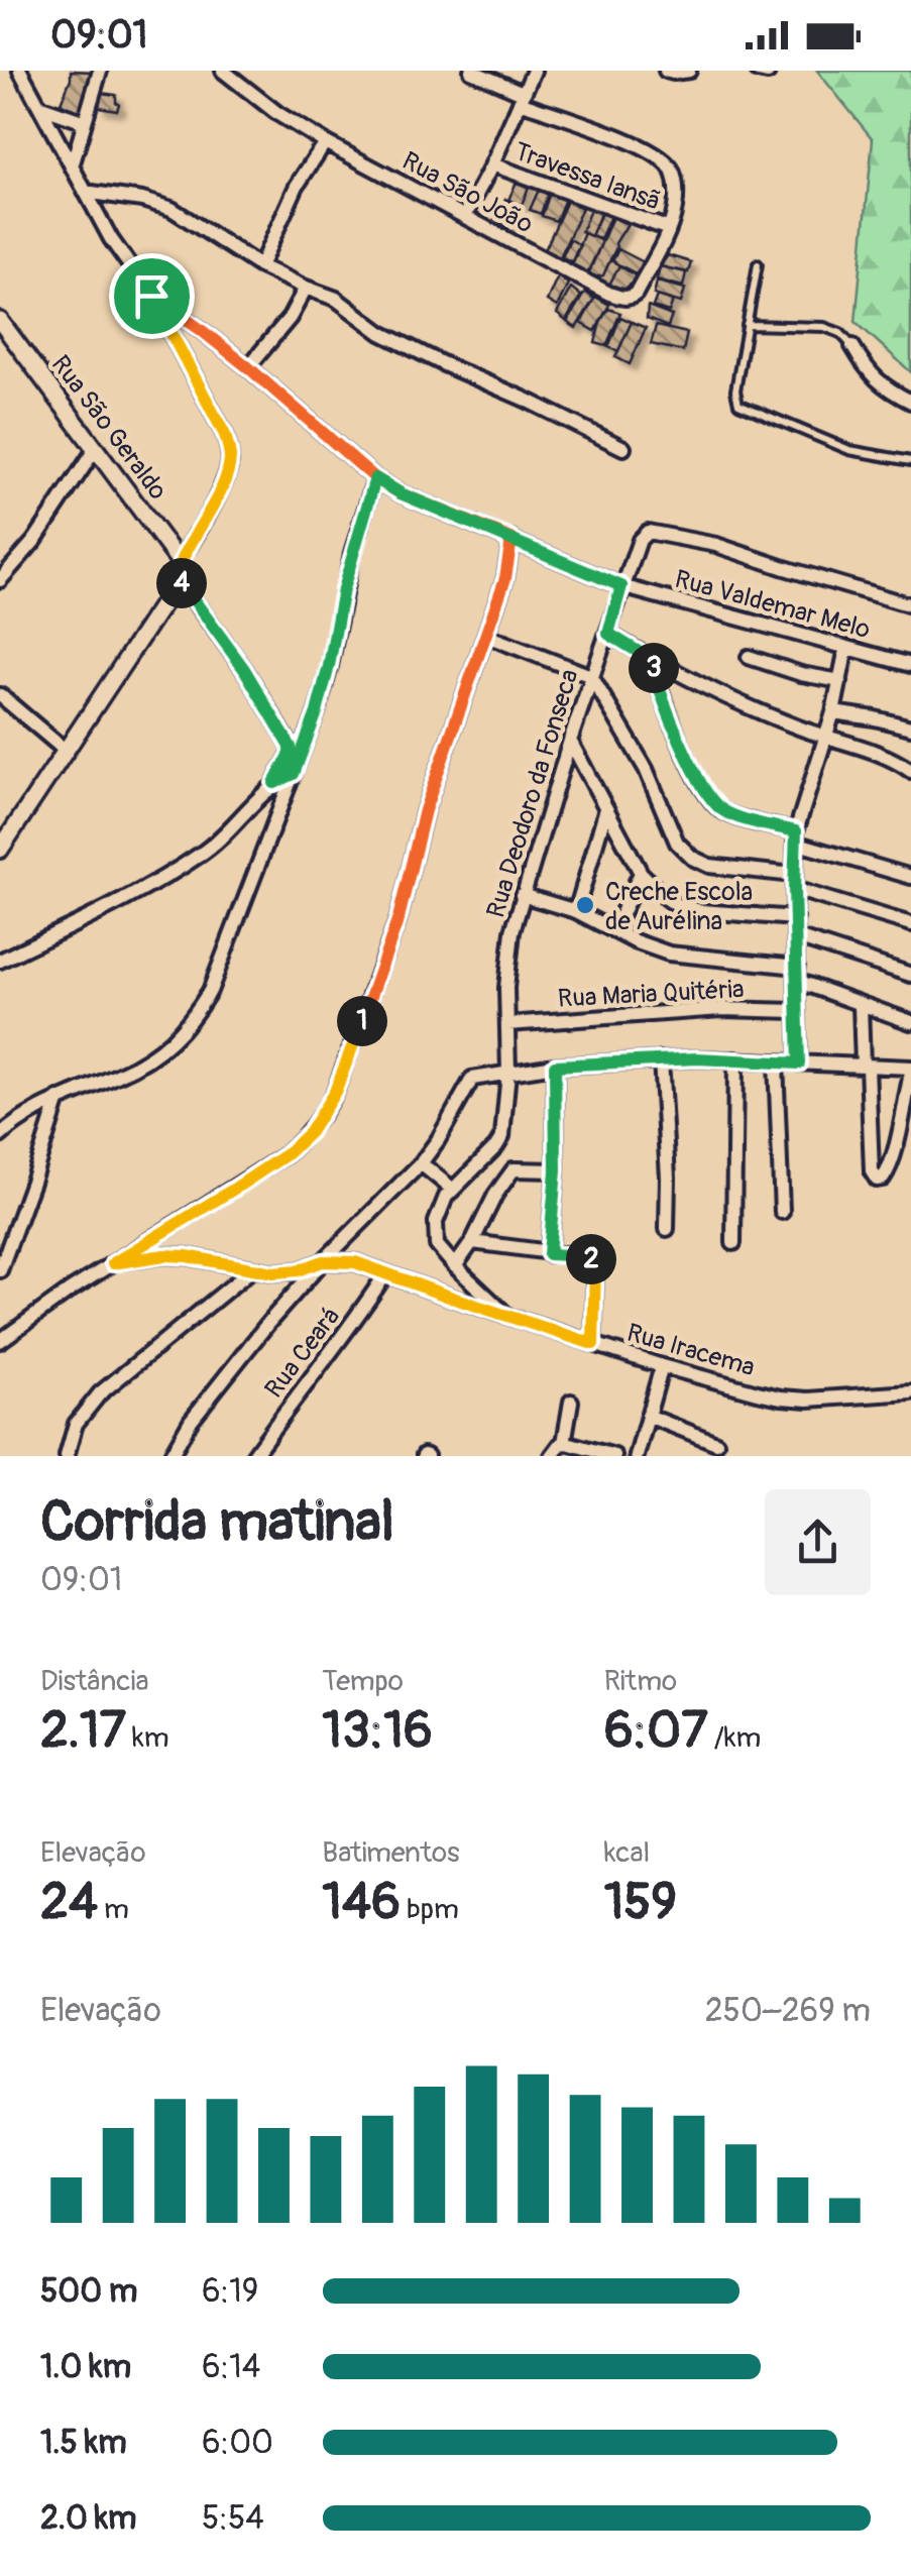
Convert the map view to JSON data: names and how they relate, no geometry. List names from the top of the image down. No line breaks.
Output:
{"streets":{"street":["Travessa Iansã","Rua São João","Rua São Geraldo","Rua Valdemar Melo","Rua Deodoro da Fonseca","Rua Maria Quitéria","Rua Iracema","Rua Ceará"]},"crossings":[["Travessa Iansã","Rua São João"],["Rua Valdemar Melo","Rua Deodoro da Fonseca"],["Rua Deodoro da Fonseca","Rua Maria Quitéria"],["Rua Deodoro da Fonseca","Rua Iracema"],["Rua Iracema","Rua Ceará"]],"places":["Creche Escola de Aurélina"],"page":{"status":"09:01","pins":["4","3","1","2"],"heading":["Corrida matinal","09:01"],"stats":[["Distância","2.17 km"],["Tempo","13:16"],["Ritmo","6:07 /km"],["Elevação","24 m"],["Batimentos","146 bpm"],["kcal","159"]],"chart":["Elevação","250–269 m"],"list":[{"name":"500 m","note":"6:19"},{"name":"1.0 km","note":"6:14"},{"name":"1.5 km","note":"6:00"},{"name":"2.0 km","note":"5:54"}]}}
